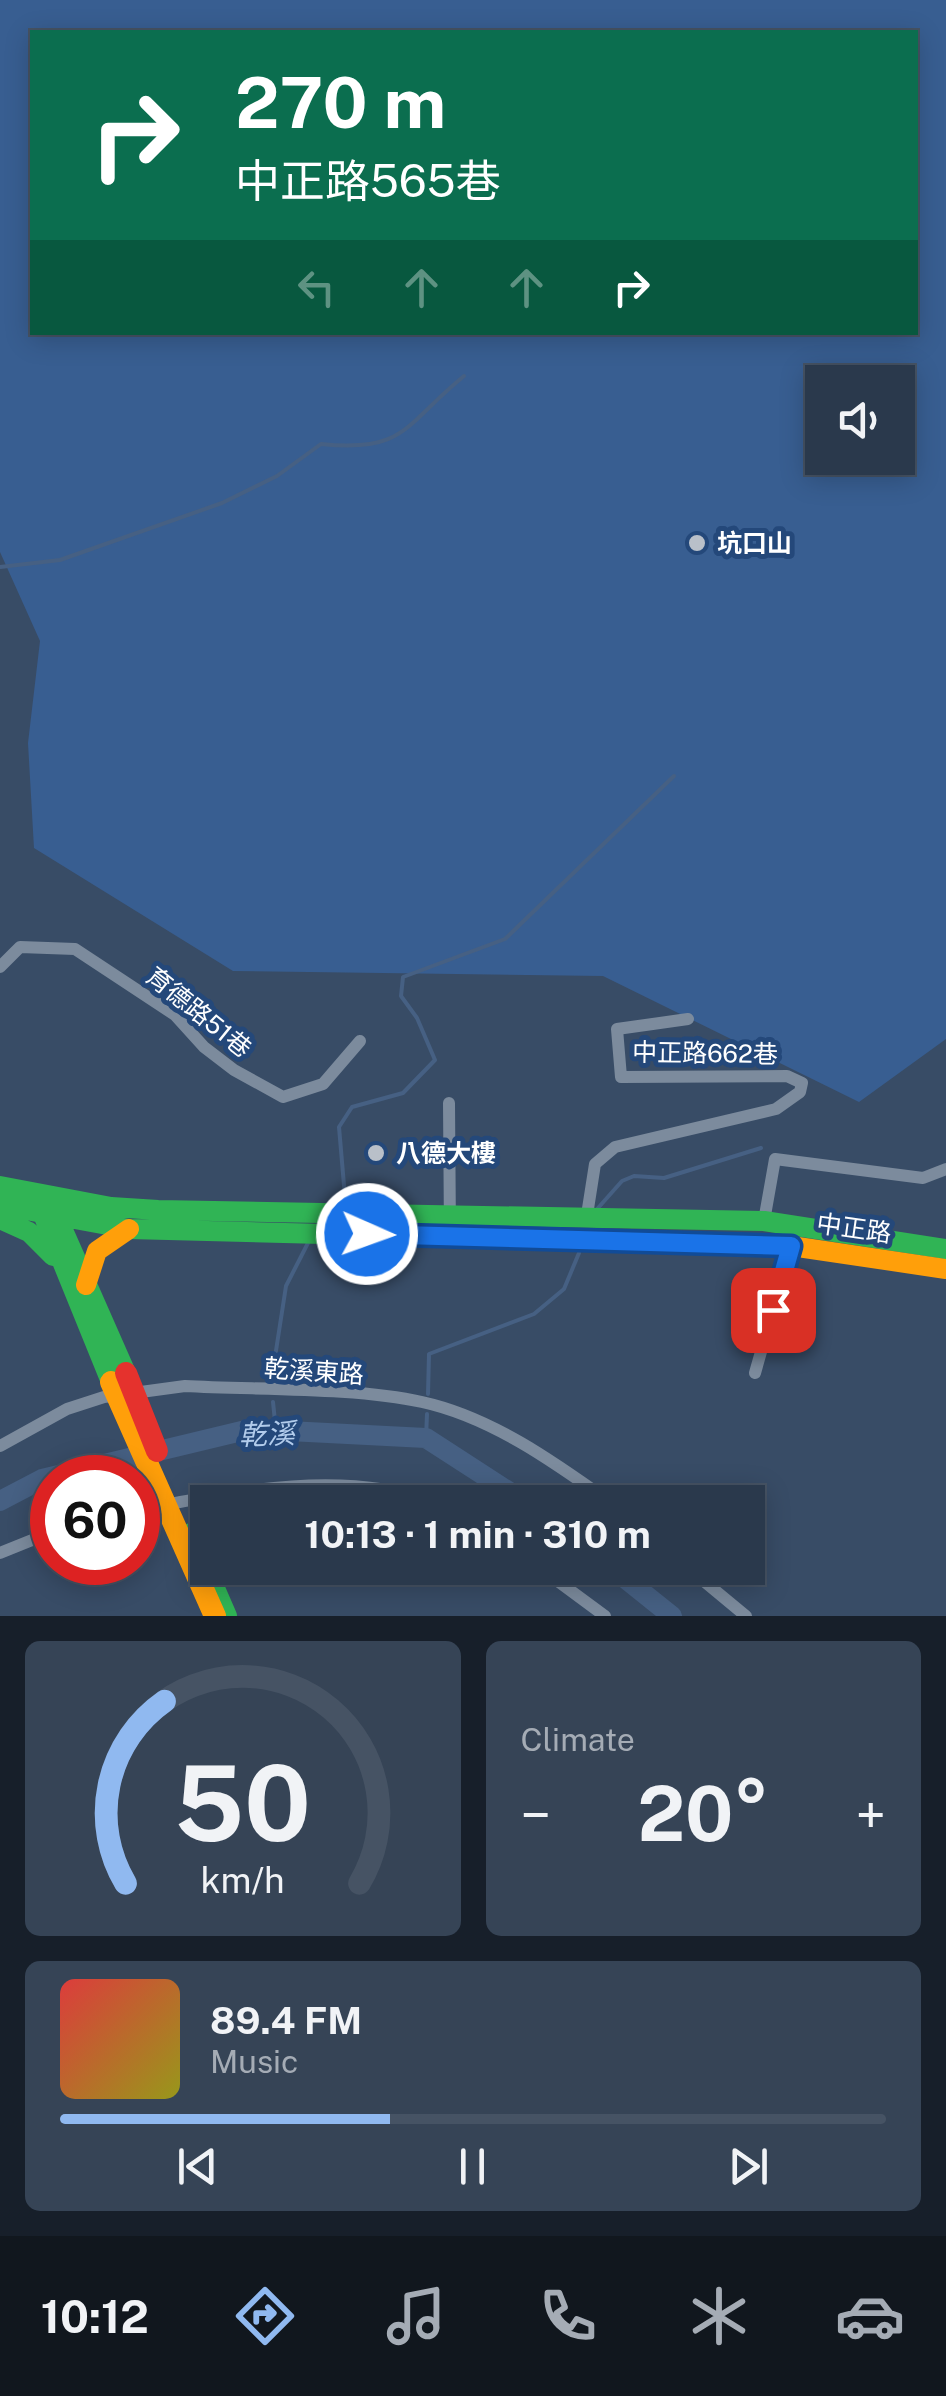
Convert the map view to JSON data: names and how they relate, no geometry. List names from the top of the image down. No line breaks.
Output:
{"streets":{"main road":["中正路"],"street":["育德路51巷","中正路662巷","乾溪東路"]},"crossings":[["中正路662巷","中正路"]],"water":["乾溪"],"places":["坑口山","八德大樓"],"page":{"turn":["270 m","中正路565巷"],"limit":"60","trip":"10:13 · 1 min · 310 m","tile":"Climate","heat":["−","20°","+"],"song":["89.4 FM","Music"],"tabs":"10:12","gauge":["50","km/h"]}}
